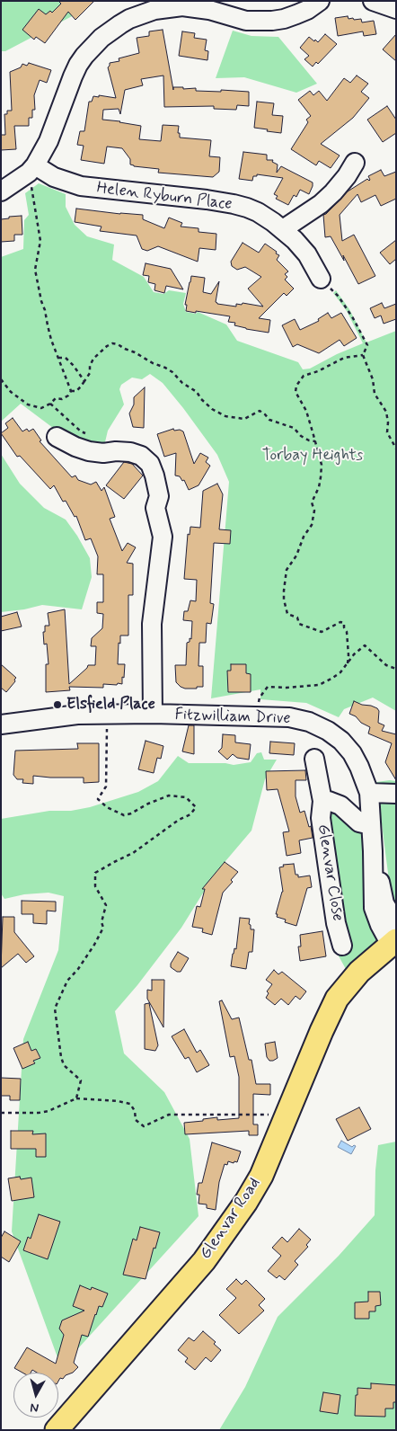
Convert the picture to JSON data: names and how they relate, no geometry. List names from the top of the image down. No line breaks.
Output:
{"streets":{"main road":["Glenvar Road"],"street":["Helen Ryburn Place","Fitzwilliam Drive","Glenvar Close"]},"crossings":[["Fitzwilliam Drive","Glenvar Close"],["Fitzwilliam Drive","Glenvar Road"]],"parks":["Torbay Heights"],"places":["Elsfield Place"],"north":"bottom"}
